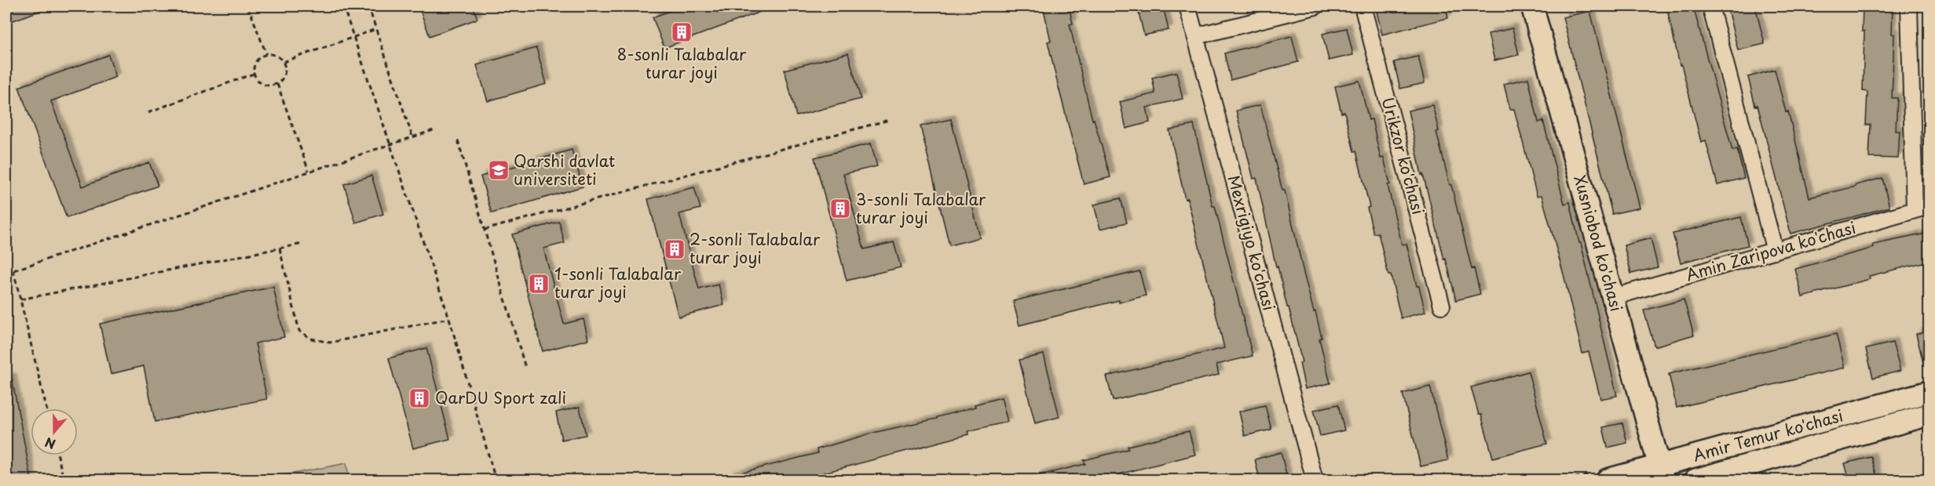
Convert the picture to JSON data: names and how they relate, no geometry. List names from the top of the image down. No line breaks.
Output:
{"streets":{"main road":["Xusniobod ko'chasi","Amir Temur ko'chasi"],"street":["Urikzor ko'chasi","Mexrigiyo ko'chasi","Amin Zaripova ko'chasi"]},"crossings":[["Xusniobod ko'chasi","Amin Zaripova ko'chasi"],["Xusniobod ko'chasi","Amir Temur ko'chasi"]],"places":{"building":["8-sonli Talabalar turar joyi","3-sonli Talabalar turar joyi","2-sonli Talabalar turar joyi","1-sonli Talabalar turar joyi","QarDU Sport zali"],"school or university":["Qarshi davlat universiteti"]},"north":"bottom"}
